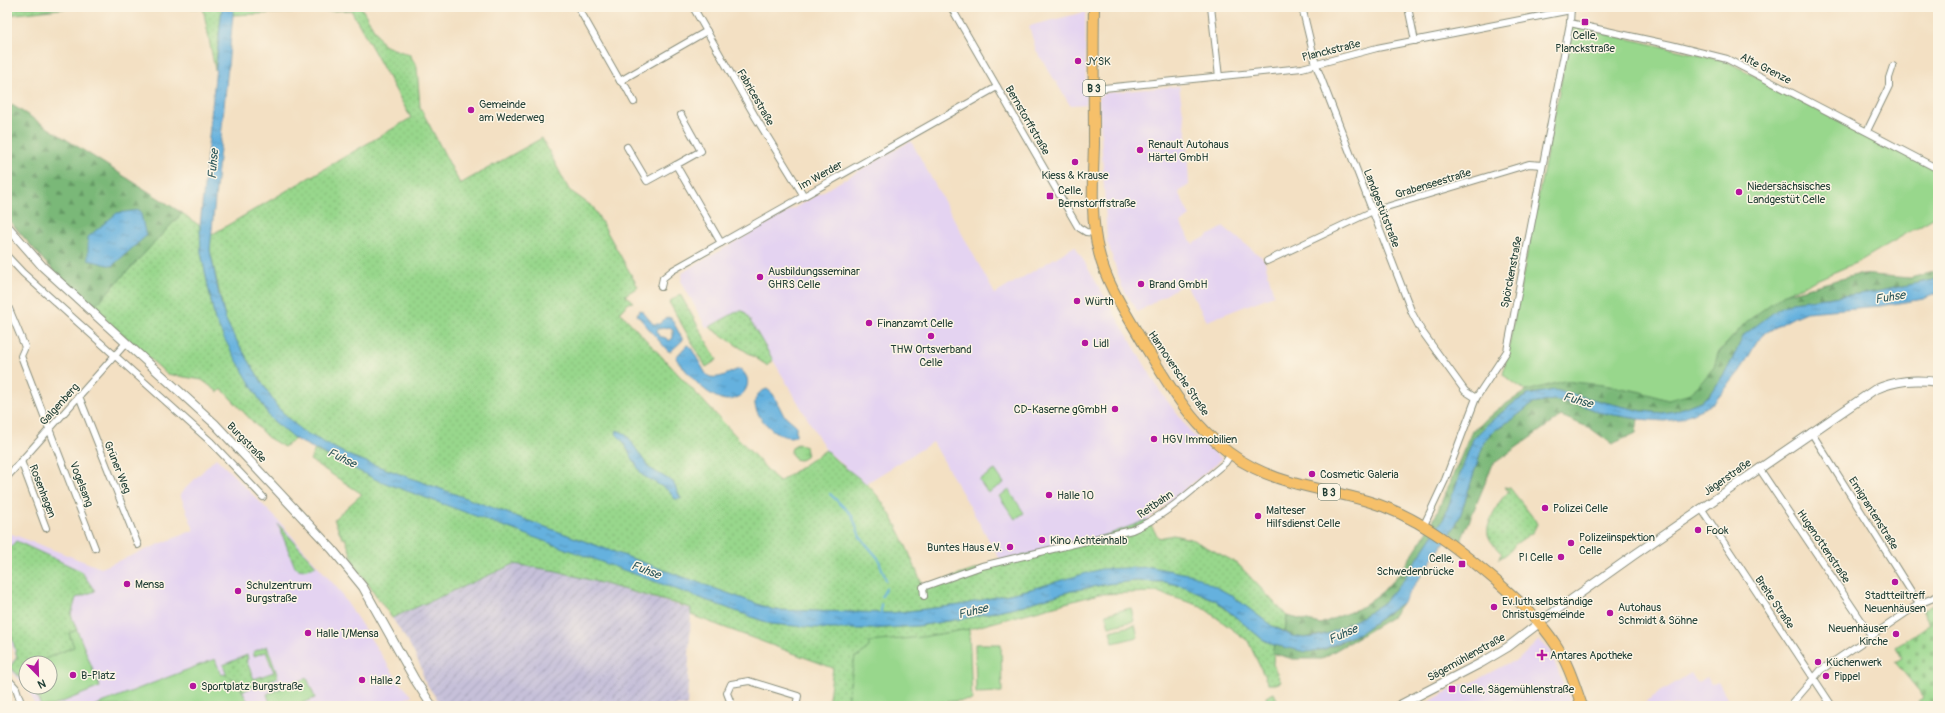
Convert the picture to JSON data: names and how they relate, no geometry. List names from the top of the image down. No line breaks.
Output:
{"streets":{"main road":["B 3","Hannoversche Straße"],"street":["Planckstraße","Alte Grenze","Fabricestraße","Bernstorffstraße","Im Werder","Grabenseestraße","Landgestütstraße","Spörckenstraße","Galgenberg","Burgstraße","Grüner Weg","Jägerstraße","Vogelsang","Rosenhagen","Reitbahn","Emigrantenstraße","Hugenottenstraße","Breite Straße","Sägemühlenstraße"]},"crossings":[["Planckstraße","B 3"],["Planckstraße","Landgestütstraße"],["Planckstraße","Spörckenstraße"],["Alte Grenze","Spörckenstraße"],["B 3","Bernstorffstraße"],["B 3","Hannoversche Straße"],["Fabricestraße","Im Werder"],["Bernstorffstraße","Im Werder"],["Bernstorffstraße","Hannoversche Straße"],["Grabenseestraße","Landgestütstraße"],["Grabenseestraße","Spörckenstraße"],["Landgestütstraße","Spörckenstraße"],["Spörckenstraße","Hannoversche Straße"],["Hannoversche Straße","Jägerstraße"],["Hannoversche Straße","Reitbahn"],["Hannoversche Straße","Sägemühlenstraße"],["Galgenberg","Burgstraße"],["Galgenberg","Grüner Weg"],["Galgenberg","Vogelsang"],["Galgenberg","Rosenhagen"],["Jägerstraße","Emigrantenstraße"],["Jägerstraße","Hugenottenstraße"],["Jägerstraße","Breite Straße"],["Jägerstraße","Sägemühlenstraße"]],"water":["Fuhse"],"places":{"transit":["Celle, Planckstraße","Celle, Bernstorffstraße","Celle, Schwedenbrücke","Celle, Sägemühlenstraße"],"other":["JYSK","Gemeinde am Wederweg","Renault Autohaus Härtel GmbH","Kiess & Krause","Niedersächsisches Landgestüt Celle","Ausbildungsseminar GHRS Celle","Brand GmbH","Würth","Finanzamt Celle","THW Ortsverband Celle","Lidl","CD-Kaserne gGmbH","HGV Immobilien","Cosmetic Galeria","Halle 10","Polizei Celle","Malteser Hilfsdienst Celle","Fook","Kino Achteinhalb","Polizeiinspektion Celle","Buntes Haus e.V.","PI Celle","Stadtteiltreff Neuenhäusen","Mensa","Schulzentrum Burgstraße","Ev.luth.selbständige Christusgemeinde","Autohaus Schmidt & Söhne","Halle 1/Mensa","Neuenhäuser Kirche","Küchenwerk","B-Platz","Pippel","Halle 2","Sportplatz Burgstraße"],"health":["Antares Apotheke"]},"north":"bottom right"}
